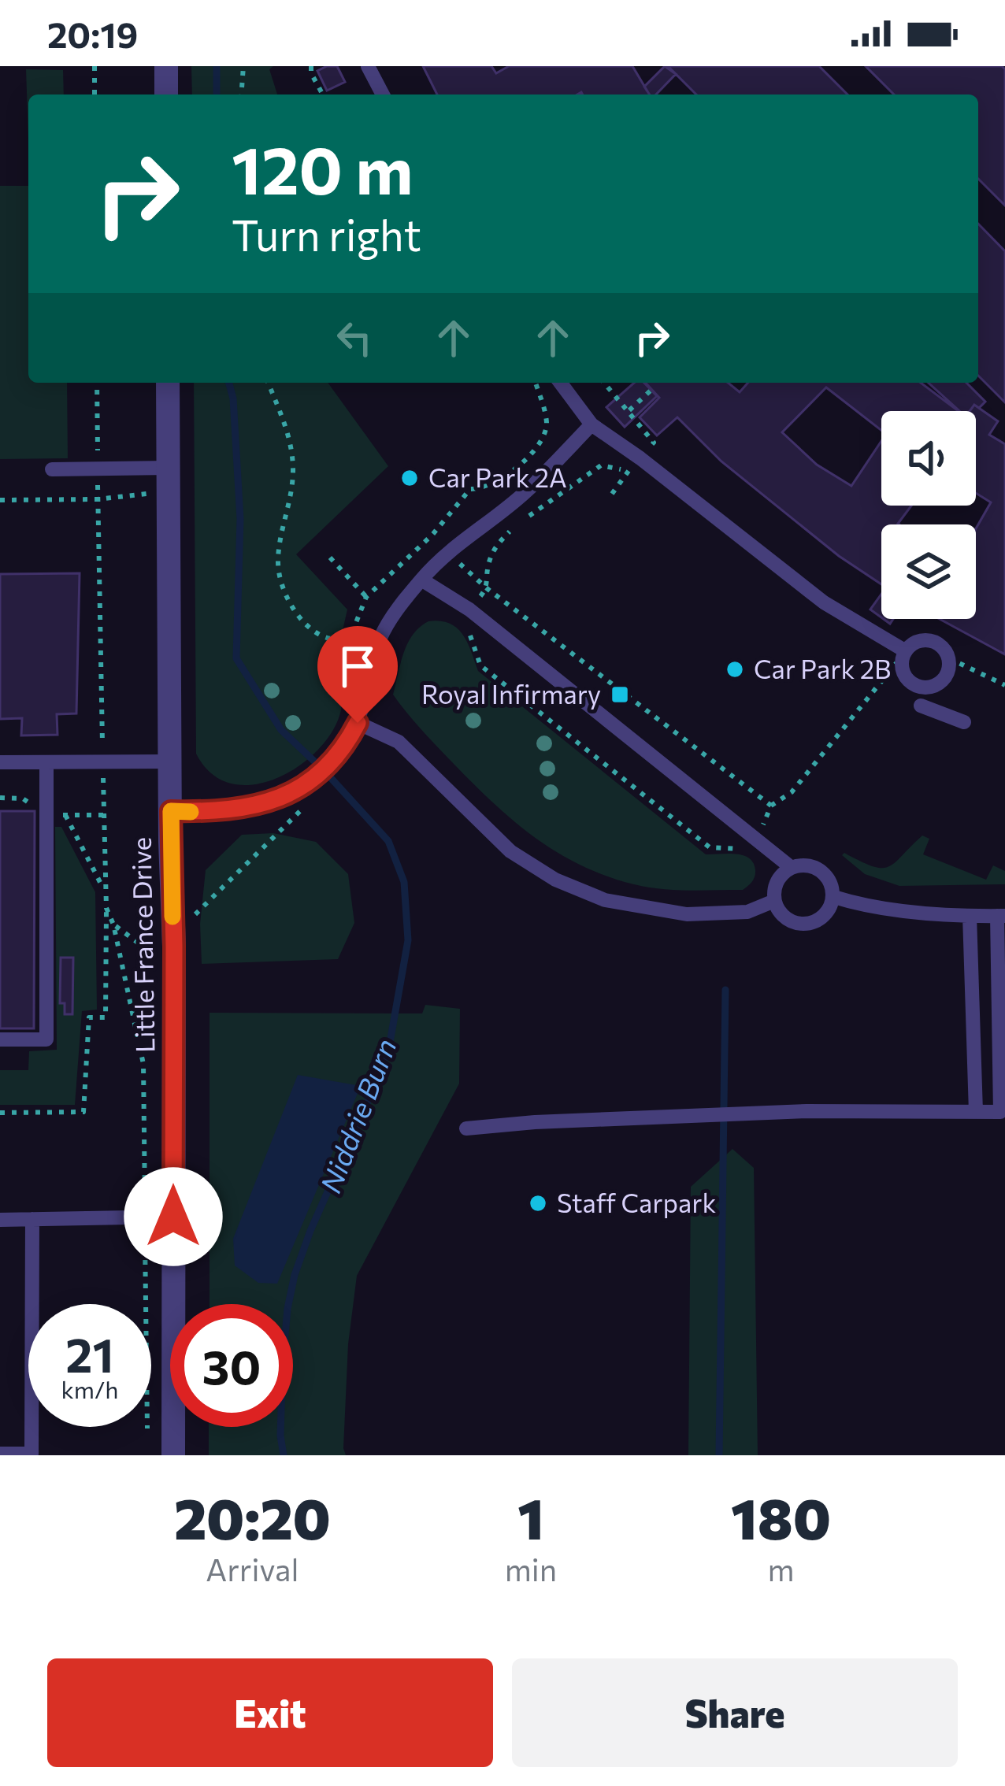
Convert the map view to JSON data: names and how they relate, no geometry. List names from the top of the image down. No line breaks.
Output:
{"streets":{"street":["Little France Drive"]},"water":["Niddrie Burn"],"places":{"other":["Car Park 2A","Car Park 2B","Staff Carpark"],"transit":["Royal Infirmary"]},"page":{"status":"20:19","turn":["120 m","Turn right"],"speed":"21 km/h","limit":"30","eta":["20:20","Arrival","1","min","180","m"],"buttons":["Exit","Share"]}}
